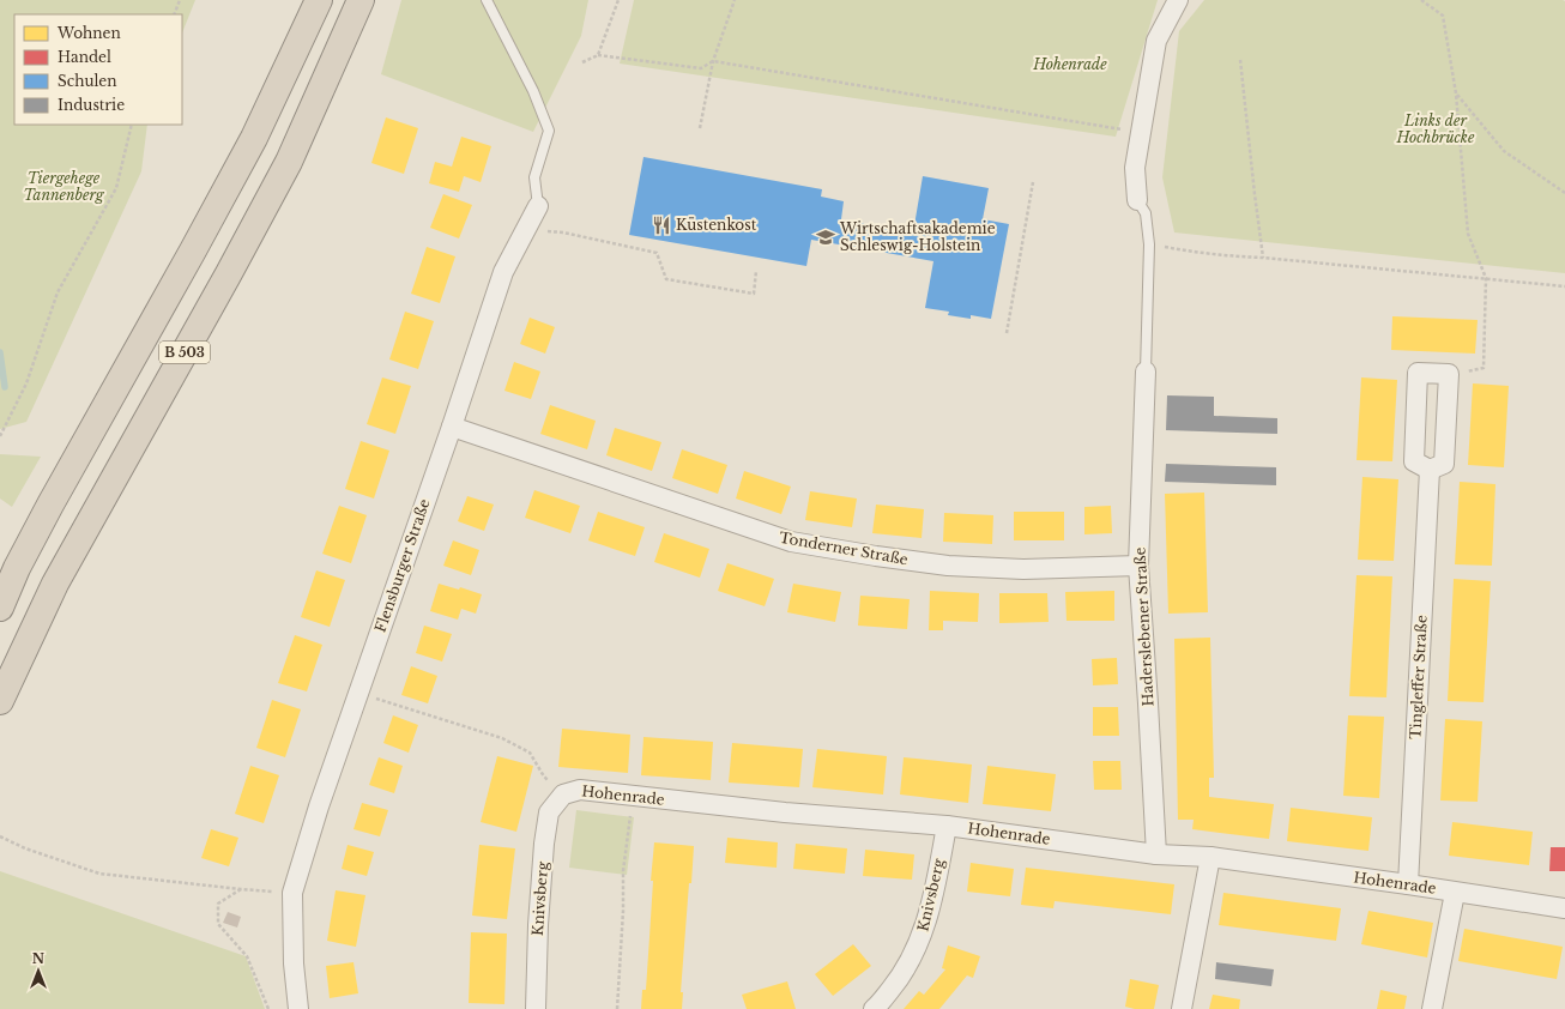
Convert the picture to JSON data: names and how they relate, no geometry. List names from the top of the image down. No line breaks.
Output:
{"streets":{"highway":["B 503"],"street":["Tonderner Straße","Flensburger Straße","Haderslebener Straße","Tingleffer Straße","Hohenrade","Knivsberg"]},"crossings":[["Tonderner Straße","Flensburger Straße"],["Tonderner Straße","Haderslebener Straße"],["Haderslebener Straße","Hohenrade"],["Tingleffer Straße","Hohenrade"],["Hohenrade","Knivsberg"]],"parks":["Hohenrade","Links der Hochbrücke","Tiergehege Tannenberg"],"places":{"restaurant":["Küstenkost"],"school or university":["Wirtschaftsakademie Schleswig-Holstein"]},"legend":["Wohnen","Handel","Schulen","Industrie"],"north":"top"}
